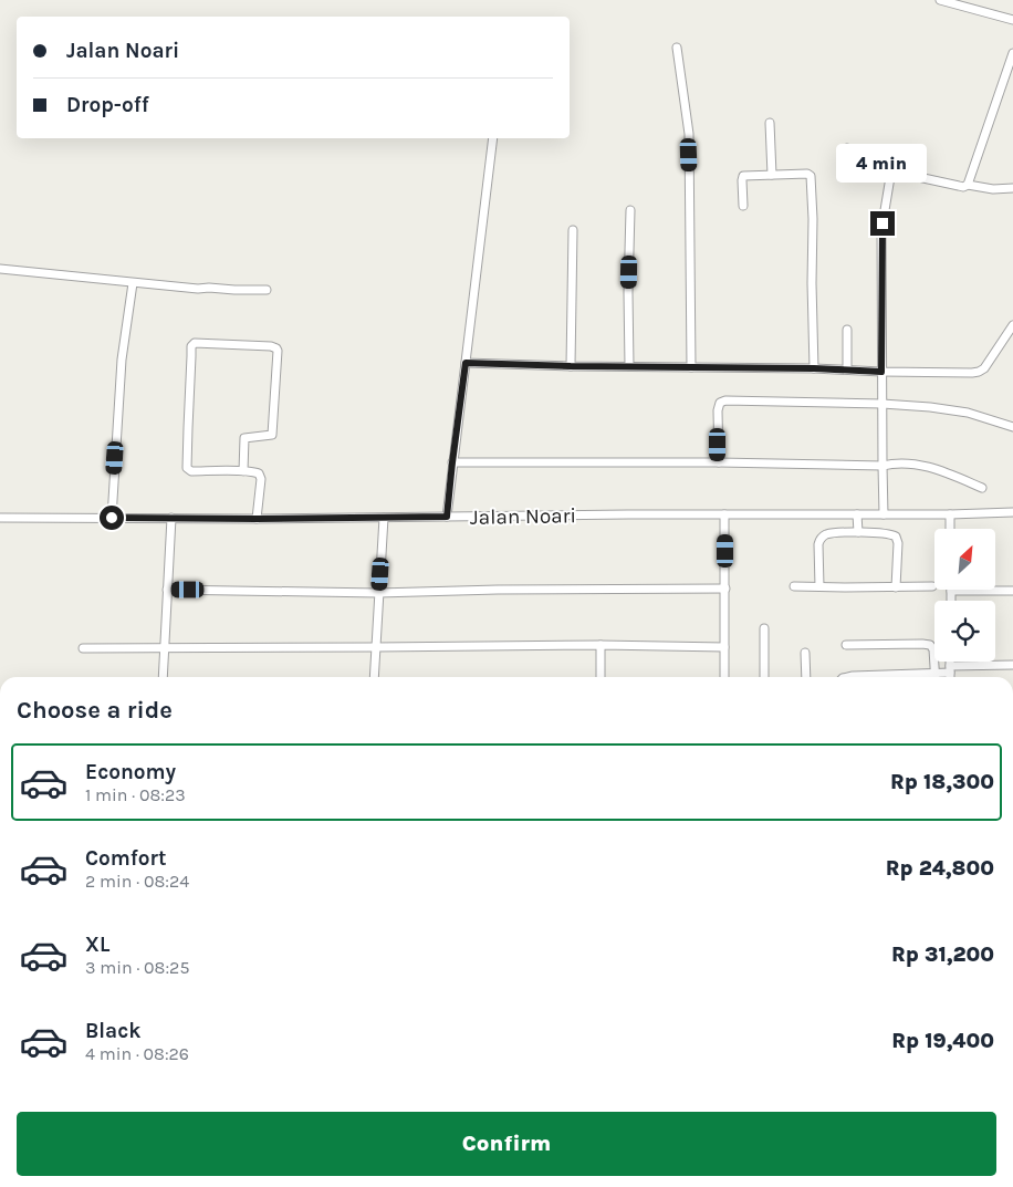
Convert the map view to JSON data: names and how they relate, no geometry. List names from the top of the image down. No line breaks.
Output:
{"streets":{"street":["Jalan Noari"]},"north":"top right","page":{"banner":["Jalan Noari","Drop-off"],"bubble":"4 min","heading":"Choose a ride","list":[{"name":"Economy","note":"1 min · 08:23","value":"Rp 18,300"},{"name":"Comfort","note":"2 min · 08:24","value":"Rp 24,800"},{"name":"XL","note":"3 min · 08:25","value":"Rp 31,200"},{"name":"Black","note":"4 min · 08:26","value":"Rp 19,400"}],"buttons":"Confirm"}}
